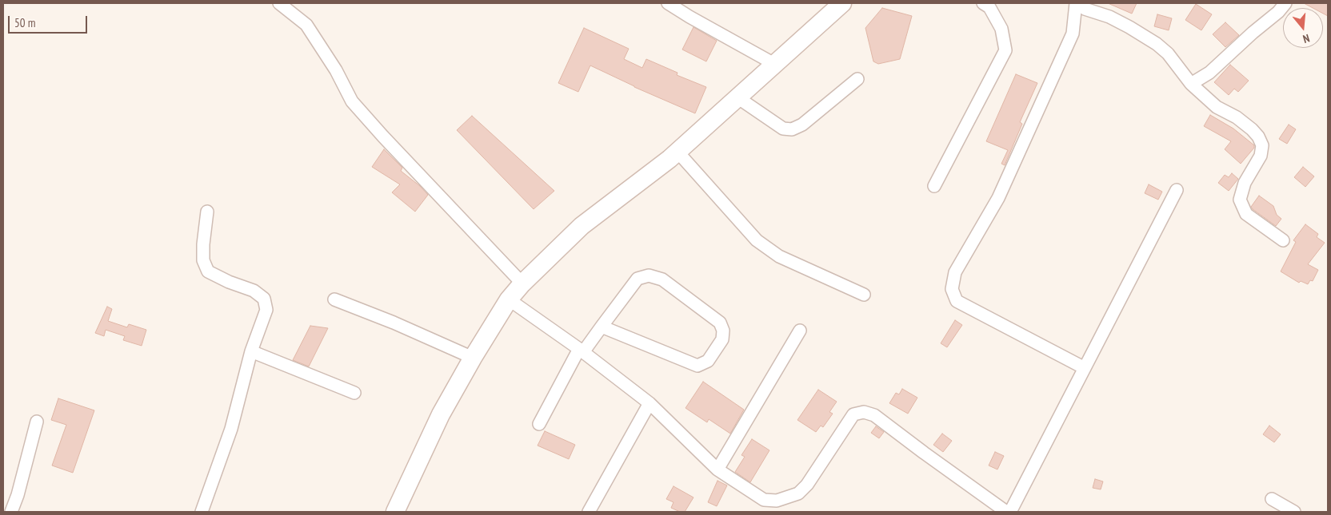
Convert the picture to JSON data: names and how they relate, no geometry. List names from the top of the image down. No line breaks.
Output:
{"scale_bar":"50 m","north":"bottom"}
